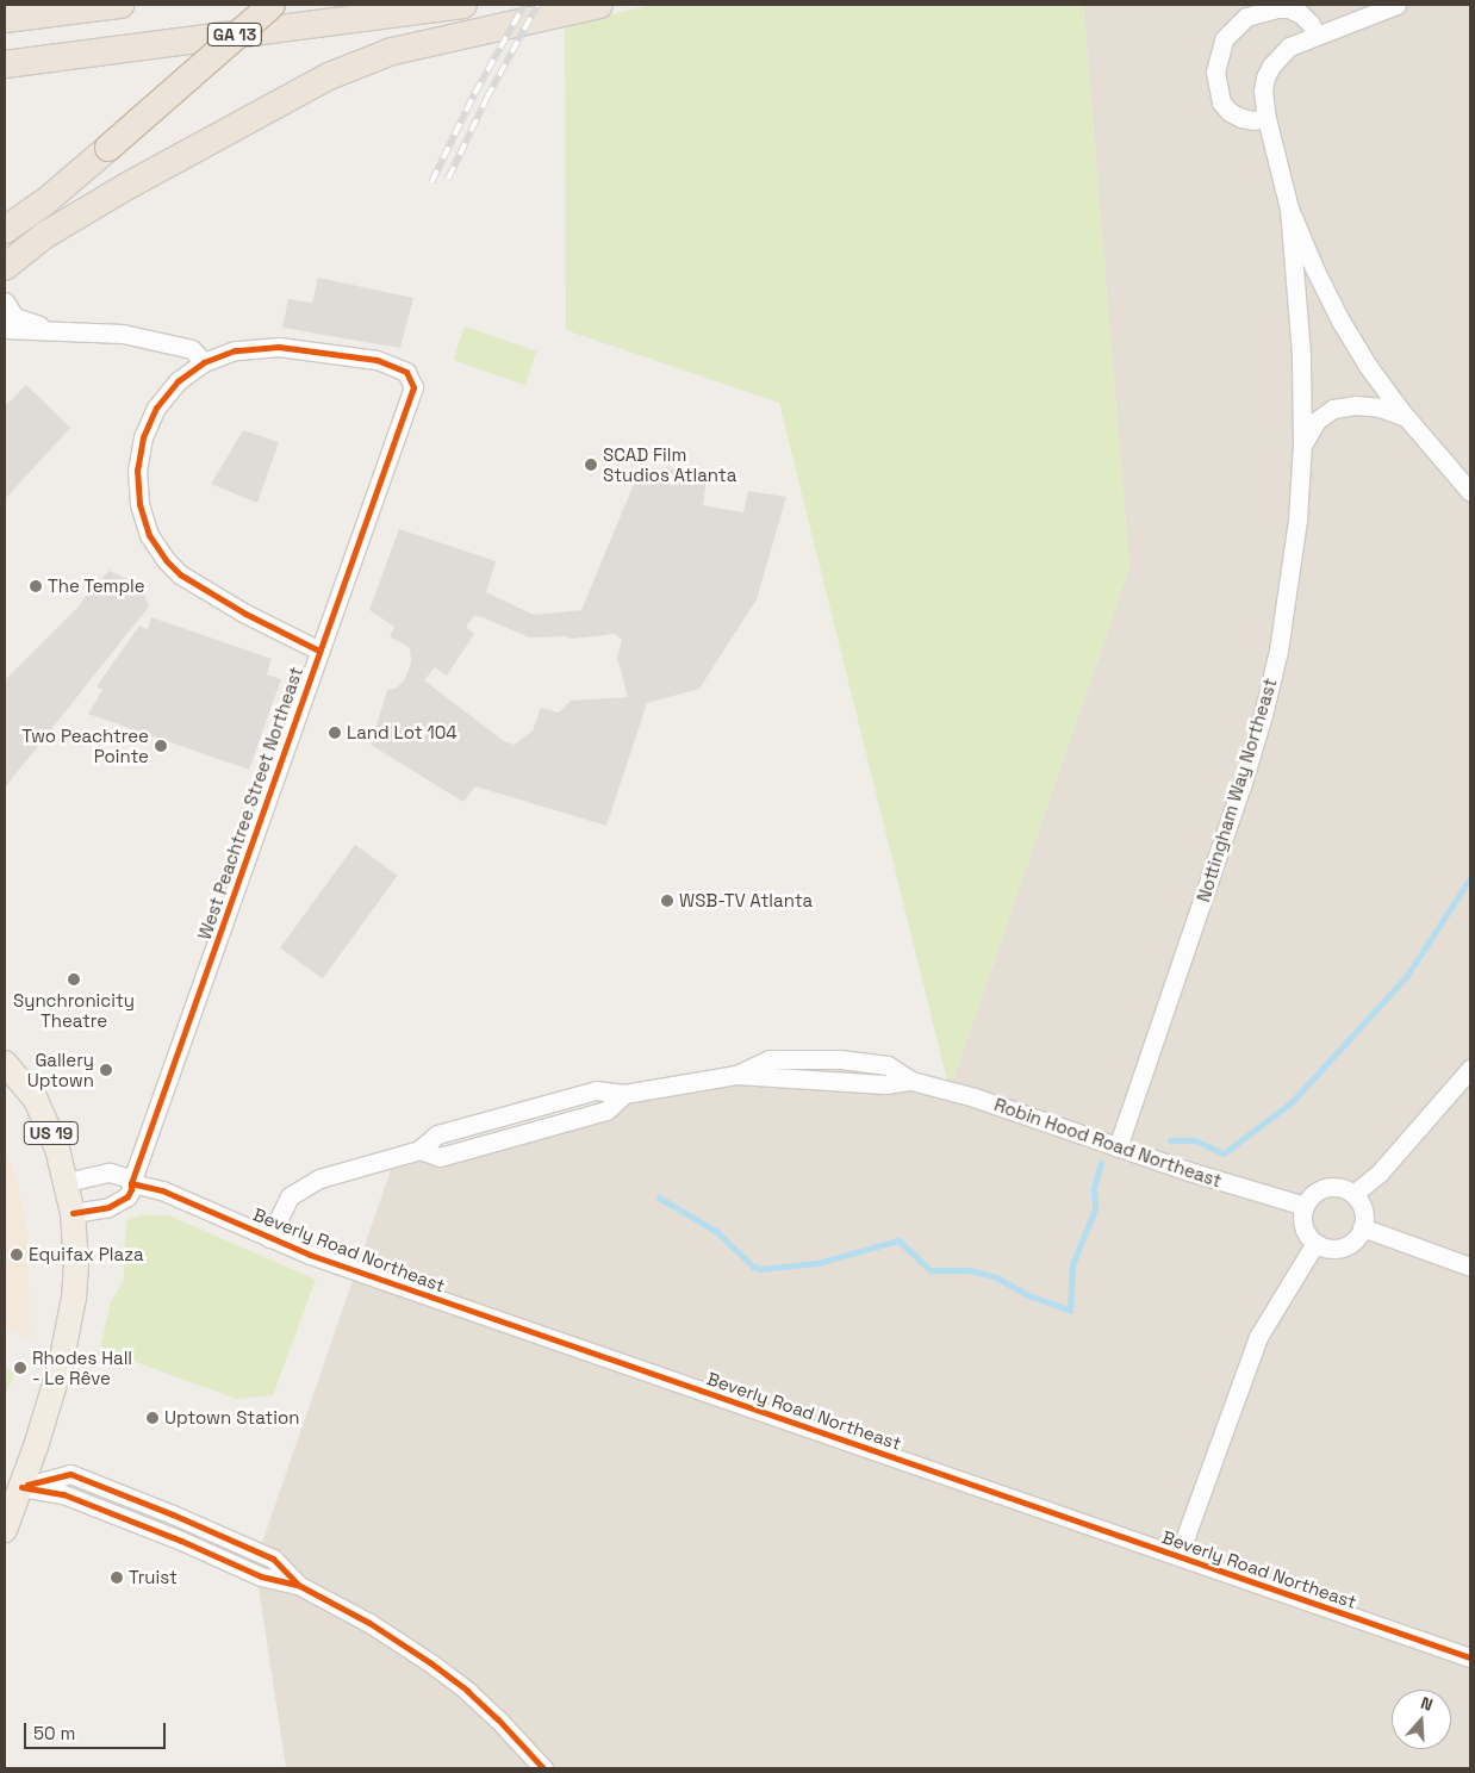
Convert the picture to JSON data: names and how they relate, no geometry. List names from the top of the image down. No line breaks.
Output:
{"streets":{"highway":["GA 13"],"main road":["US 19"],"street":["Nottingham Way Northeast","West Peachtree Street Northeast","Robin Hood Road Northeast","Beverly Road Northeast"]},"crossings":[["Nottingham Way Northeast","Robin Hood Road Northeast"],["West Peachtree Street Northeast","US 19"],["West Peachtree Street Northeast","Beverly Road Northeast"],["Robin Hood Road Northeast","Beverly Road Northeast"]],"places":["SCAD Film Studios Atlanta","The Temple","Land Lot 104","Two Peachtree Pointe","WSB-TV Atlanta","Synchronicity Theatre","Gallery Uptown","Equifax Plaza","Rhodes Hall - Le Rêve","Uptown Station","Truist"],"scale_bar":"50 m","north":"top"}
